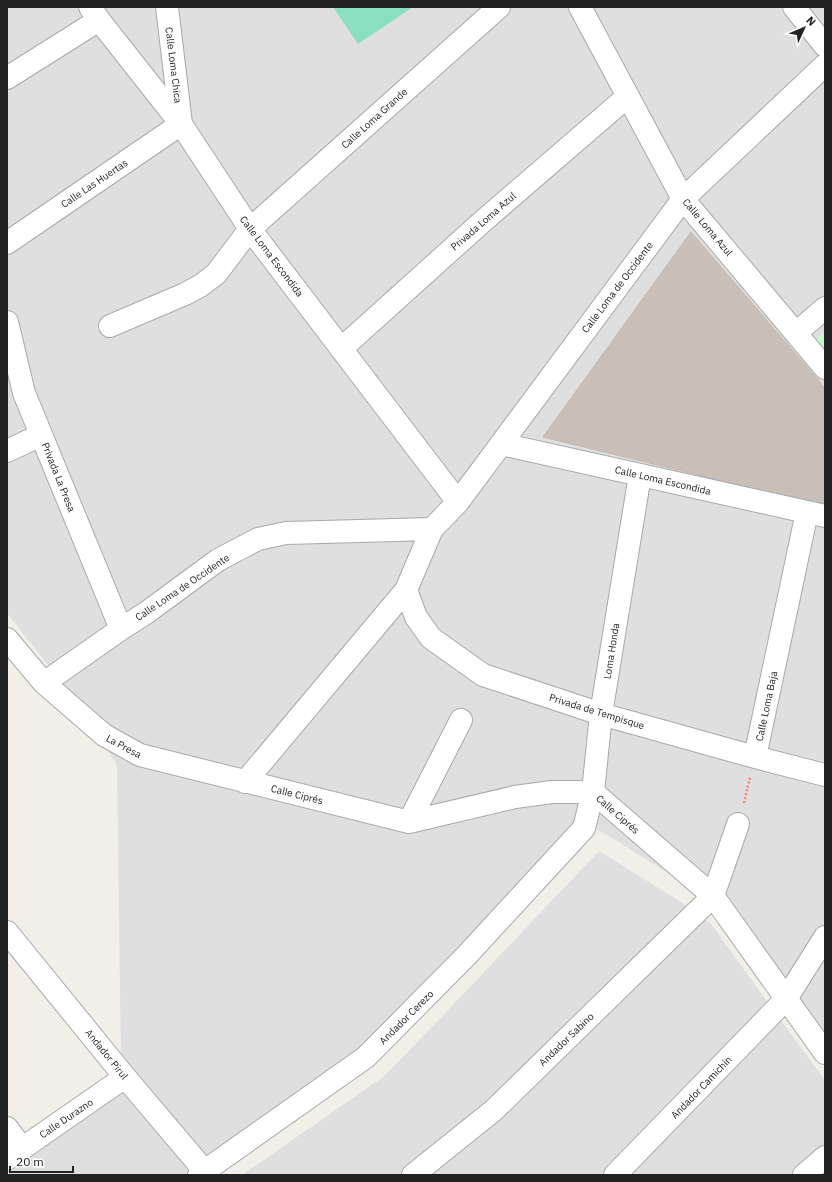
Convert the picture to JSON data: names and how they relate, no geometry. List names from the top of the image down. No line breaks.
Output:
{"streets":{"street":["Calle Loma Chica","Calle Loma Grande","Calle Las Huertas","Privada Loma Azul","Calle Loma Azul","Calle Loma Escondida","Calle Loma de Occidente","Privada La Presa","Loma Honda","Calle Loma Baja","Privada de Tempisque","La Presa","Calle Ciprés","Andador Cerezo","Andador Sabino","Andador Pirul","Andador Camichín","Calle Durazno"]},"crossings":[["Calle Loma Chica","Calle Las Huertas"],["Calle Loma Chica","Calle Loma Escondida"],["Calle Loma Grande","Calle Loma Escondida"],["Calle Las Huertas","Calle Loma Escondida"],["Privada Loma Azul","Calle Loma Azul"],["Privada Loma Azul","Calle Loma Escondida"],["Calle Loma Azul","Calle Loma de Occidente"],["Calle Loma Escondida","Calle Loma de Occidente"],["Calle Loma Escondida","Loma Honda"],["Calle Loma Escondida","Calle Loma Baja"],["Calle Loma de Occidente","Privada La Presa"],["Calle Loma de Occidente","Privada de Tempisque"],["Calle Loma de Occidente","La Presa"],["Calle Loma de Occidente","Calle Ciprés"],["Loma Honda","Privada de Tempisque"],["Loma Honda","Calle Ciprés"],["Loma Honda","Andador Cerezo"],["Calle Loma Baja","Privada de Tempisque"],["La Presa","Calle Ciprés"],["Calle Ciprés","Andador Sabino"],["Calle Ciprés","Andador Camichín"],["Andador Cerezo","Andador Pirul"],["Andador Pirul","Calle Durazno"]],"scale_bar":"20 m","north":"top right"}
